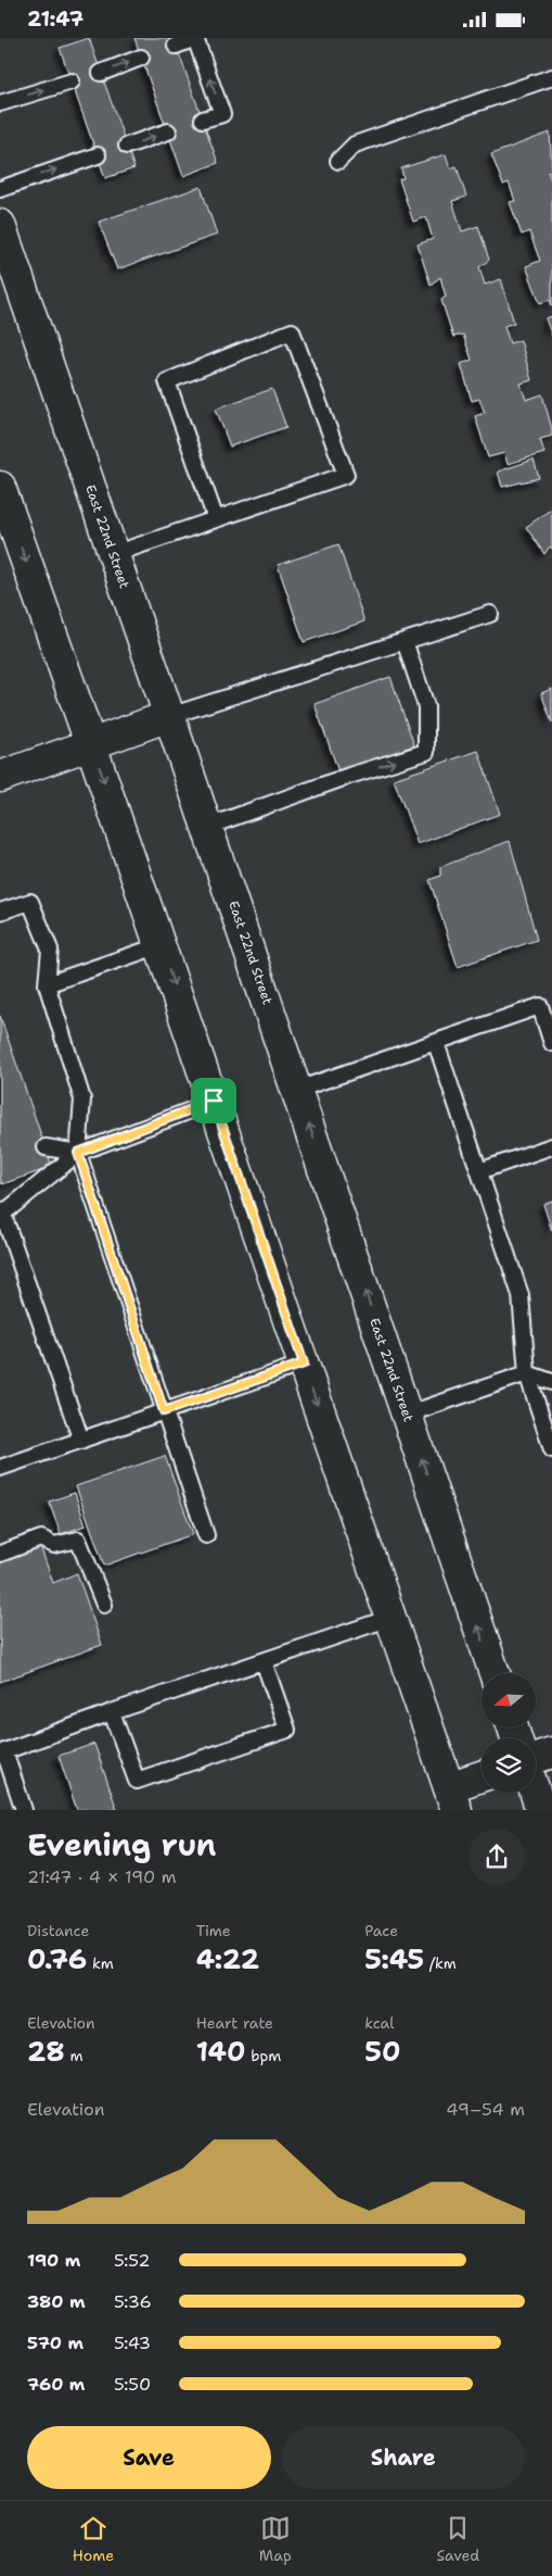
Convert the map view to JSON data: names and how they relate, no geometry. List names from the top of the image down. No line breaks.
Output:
{"streets":{"main road":["East 22nd Street"]},"north":"left","page":{"status":"21:47","heading":["Evening run","21:47 · 4 × 190 m"],"stats":[["Distance","0.76 km"],["Time","4:22"],["Pace","5:45 /km"],["Elevation","28 m"],["Heart rate","140 bpm"],["kcal","50"]],"chart":["Elevation","49–54 m"],"list":[{"name":"190 m","note":"5:52"},{"name":"380 m","note":"5:36"},{"name":"570 m","note":"5:43"},{"name":"760 m","note":"5:50"}],"buttons":["Save","Share"],"tabs":["Home","Map","Saved"]}}
